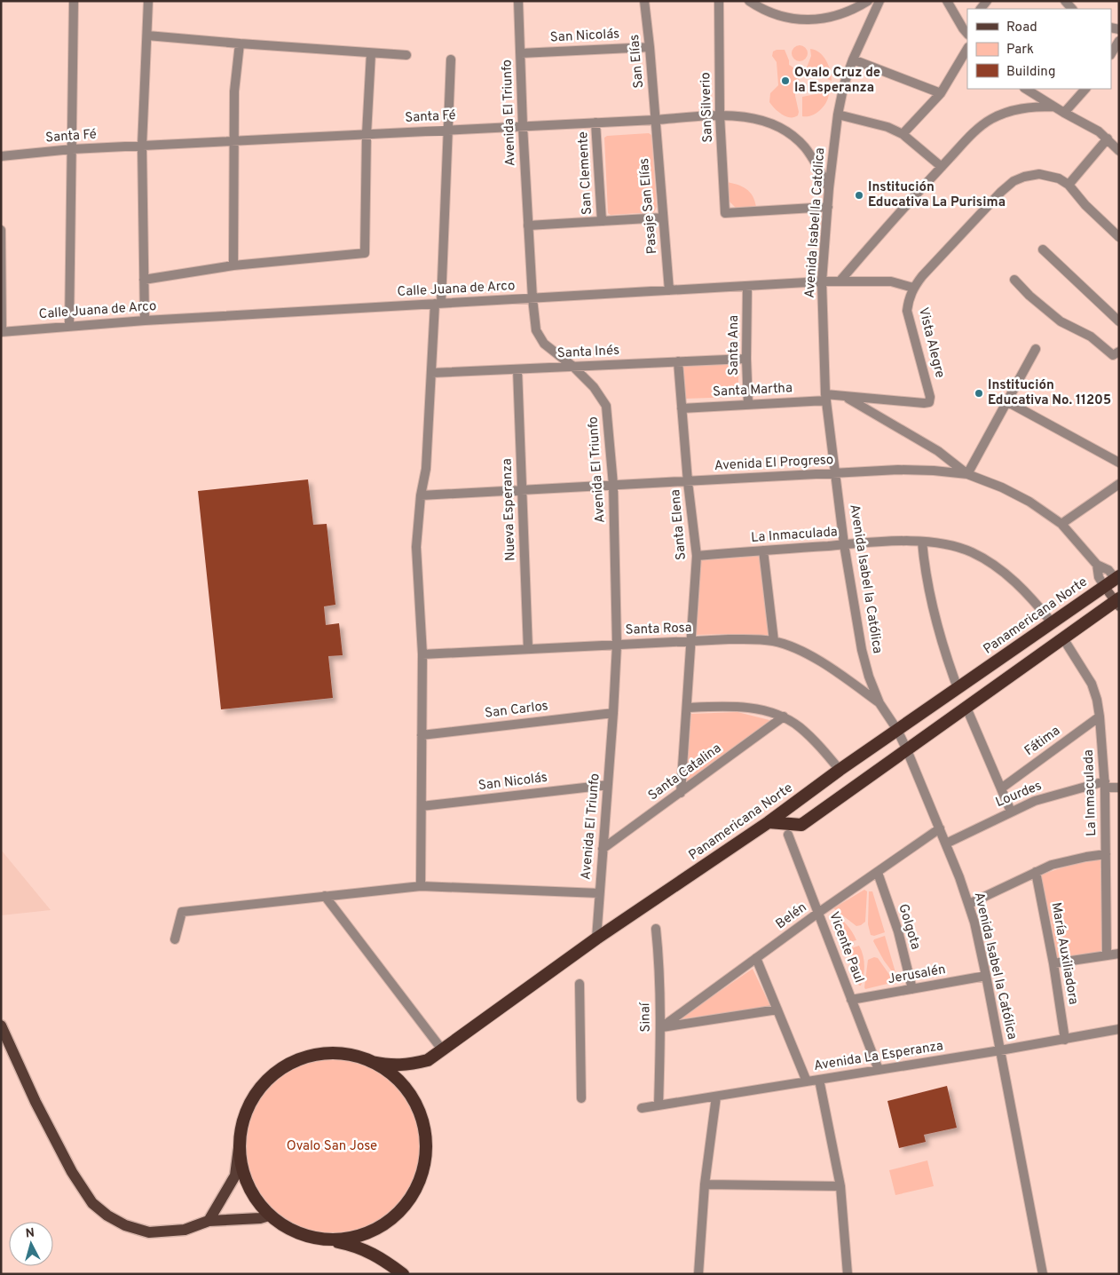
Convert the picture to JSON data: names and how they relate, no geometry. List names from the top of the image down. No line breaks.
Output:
{"streets":{"highway":["Panamericana Norte"],"main road":["Avenida El Progreso"],"street":["San Nicolás","San Elías","San Silverio","Avenida El Triunfo","Santa Fé","San Clemente","Pasaje San Elías","Avenida Isabel la Católica","Calle Juana de Arco","Vista Alegre","Santa Ana","Santa Inés","Santa Martha","Nueva Esperanza","Santa Elena","La Inmaculada","Santa Rosa","San Carlos","Fátima","Santa Catalina","Lourdes","Belén","Golgota","Vicente Paul","María Auxiliadora","Jerusalén","Sinaí","Avenida La Esperanza"]},"crossings":[["San Nicolás","San Elías"],["San Nicolás","Avenida El Triunfo"],["San Elías","Santa Fé"],["San Elías","Pasaje San Elías"],["San Silverio","Santa Fé"],["San Silverio","Avenida Isabel la Católica"],["Avenida El Triunfo","Santa Fé"],["Avenida El Triunfo","Calle Juana de Arco"],["Avenida El Triunfo","Santa Inés"],["Avenida El Triunfo","Avenida El Progreso"],["Avenida El Triunfo","Panamericana Norte"],["Avenida El Triunfo","Santa Rosa"],["Avenida El Triunfo","San Carlos"],["Avenida El Triunfo","Santa Catalina"],["Santa Fé","San Clemente"],["Santa Fé","Pasaje San Elías"],["Santa Fé","Avenida Isabel la Católica"],["Pasaje San Elías","Calle Juana de Arco"],["Avenida Isabel la Católica","Calle Juana de Arco"],["Avenida Isabel la Católica","Santa Martha"],["Avenida Isabel la Católica","Avenida El Progreso"],["Avenida Isabel la Católica","La Inmaculada"],["Avenida Isabel la Católica","Panamericana Norte"],["Avenida Isabel la Católica","Santa Rosa"],["Avenida Isabel la Católica","Lourdes"],["Avenida Isabel la Católica","Belén"],["Avenida Isabel la Católica","Jerusalén"],["Avenida Isabel la Católica","Avenida La Esperanza"],["Calle Juana de Arco","Vista Alegre"],["Calle Juana de Arco","Santa Ana"],["Vista Alegre","Santa Martha"],["Santa Ana","Santa Inés"],["Santa Ana","Santa Martha"],["Santa Inés","Nueva Esperanza"],["Santa Inés","Santa Elena"],["Santa Martha","Santa Elena"],["Avenida El Progreso","Nueva Esperanza"],["Avenida El Progreso","Santa Elena"],["Avenida El Progreso","Panamericana Norte"],["Nueva Esperanza","Santa Rosa"],["Santa Elena","La Inmaculada"],["Santa Elena","Santa Rosa"],["Santa Elena","Santa Catalina"],["La Inmaculada","Panamericana Norte"],["La Inmaculada","Fátima"],["La Inmaculada","Lourdes"],["Belén","Golgota"],["Belén","Vicente Paul"],["Belén","Sinaí"],["Golgota","Jerusalén"],["Vicente Paul","Jerusalén"],["Vicente Paul","Avenida La Esperanza"],["María Auxiliadora","Avenida La Esperanza"],["Sinaí","Avenida La Esperanza"]],"parks":["Ovalo San Jose"],"places":["Ovalo Cruz de la Esperanza","Institución Educativa La Purisima","Institución Educativa No. 11205"],"legend":["Road","Park","Building"],"north":"top"}
